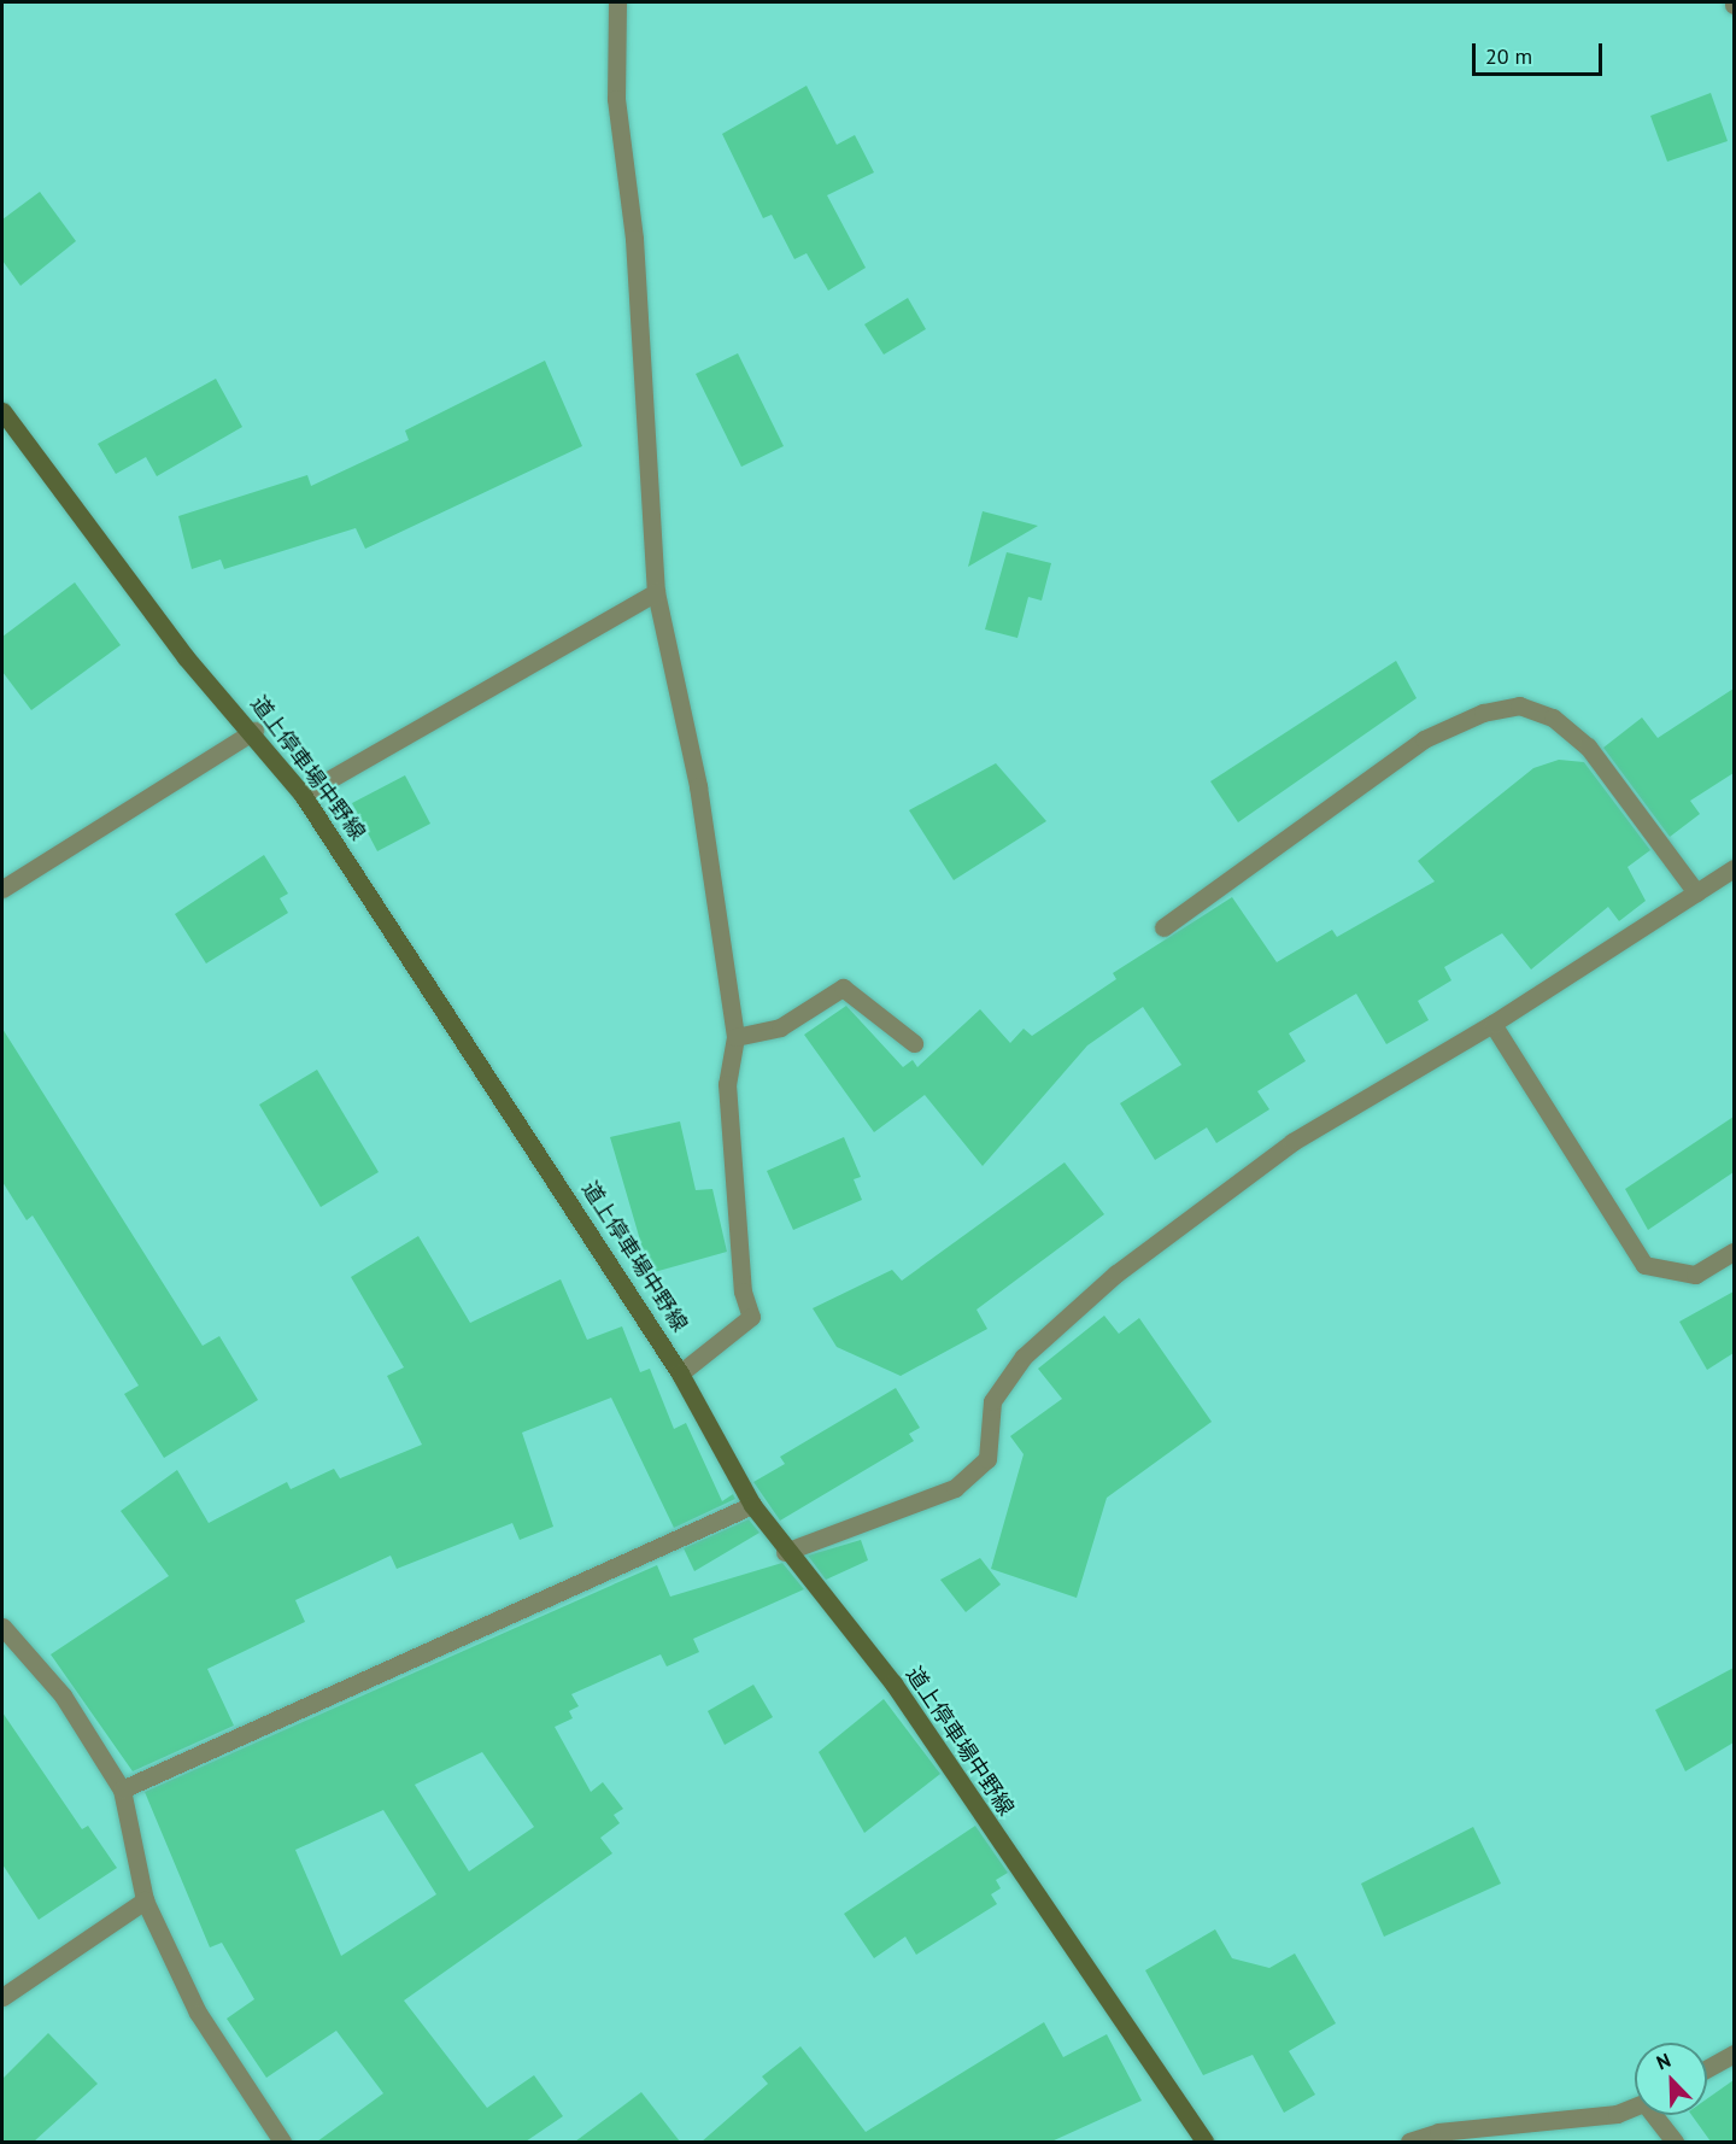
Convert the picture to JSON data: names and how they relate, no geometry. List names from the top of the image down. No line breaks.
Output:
{"streets":{"main road":["道上停車場中野線"]},"scale_bar":"20 m","north":"top left"}
